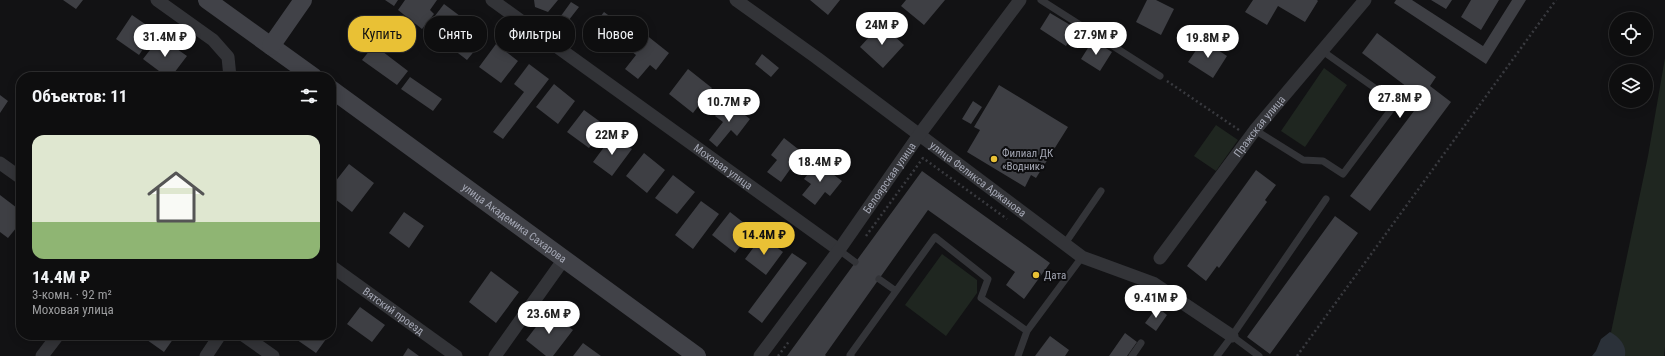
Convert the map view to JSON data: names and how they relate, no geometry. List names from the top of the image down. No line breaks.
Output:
{"streets":{"street":["Пражская улица","Моховая улица","Белоярская улица","улица Феликса Аржанова","улица Академика Сахарова","Вятский проезд"]},"crossings":[["Моховая улица","Белоярская улица"],["Белоярская улица","улица Феликса Аржанова"]],"places":["Филиал ДК «Водник»","Дата"],"page":{"price":["24M ₽","27.9M ₽","31.4M ₽","19.8M ₽","27.8M ₽","10.7M ₽","22M ₽","18.4M ₽","14.4M ₽","9.41M ₽","23.6M ₽"],"chip":["Купить","Снять","Фильтры","Новое"],"heading":"Объектов: 11","list":[{"name":"14.4M ₽","note":"3-комн. · 92 m² · Моховая улица"}]}}
